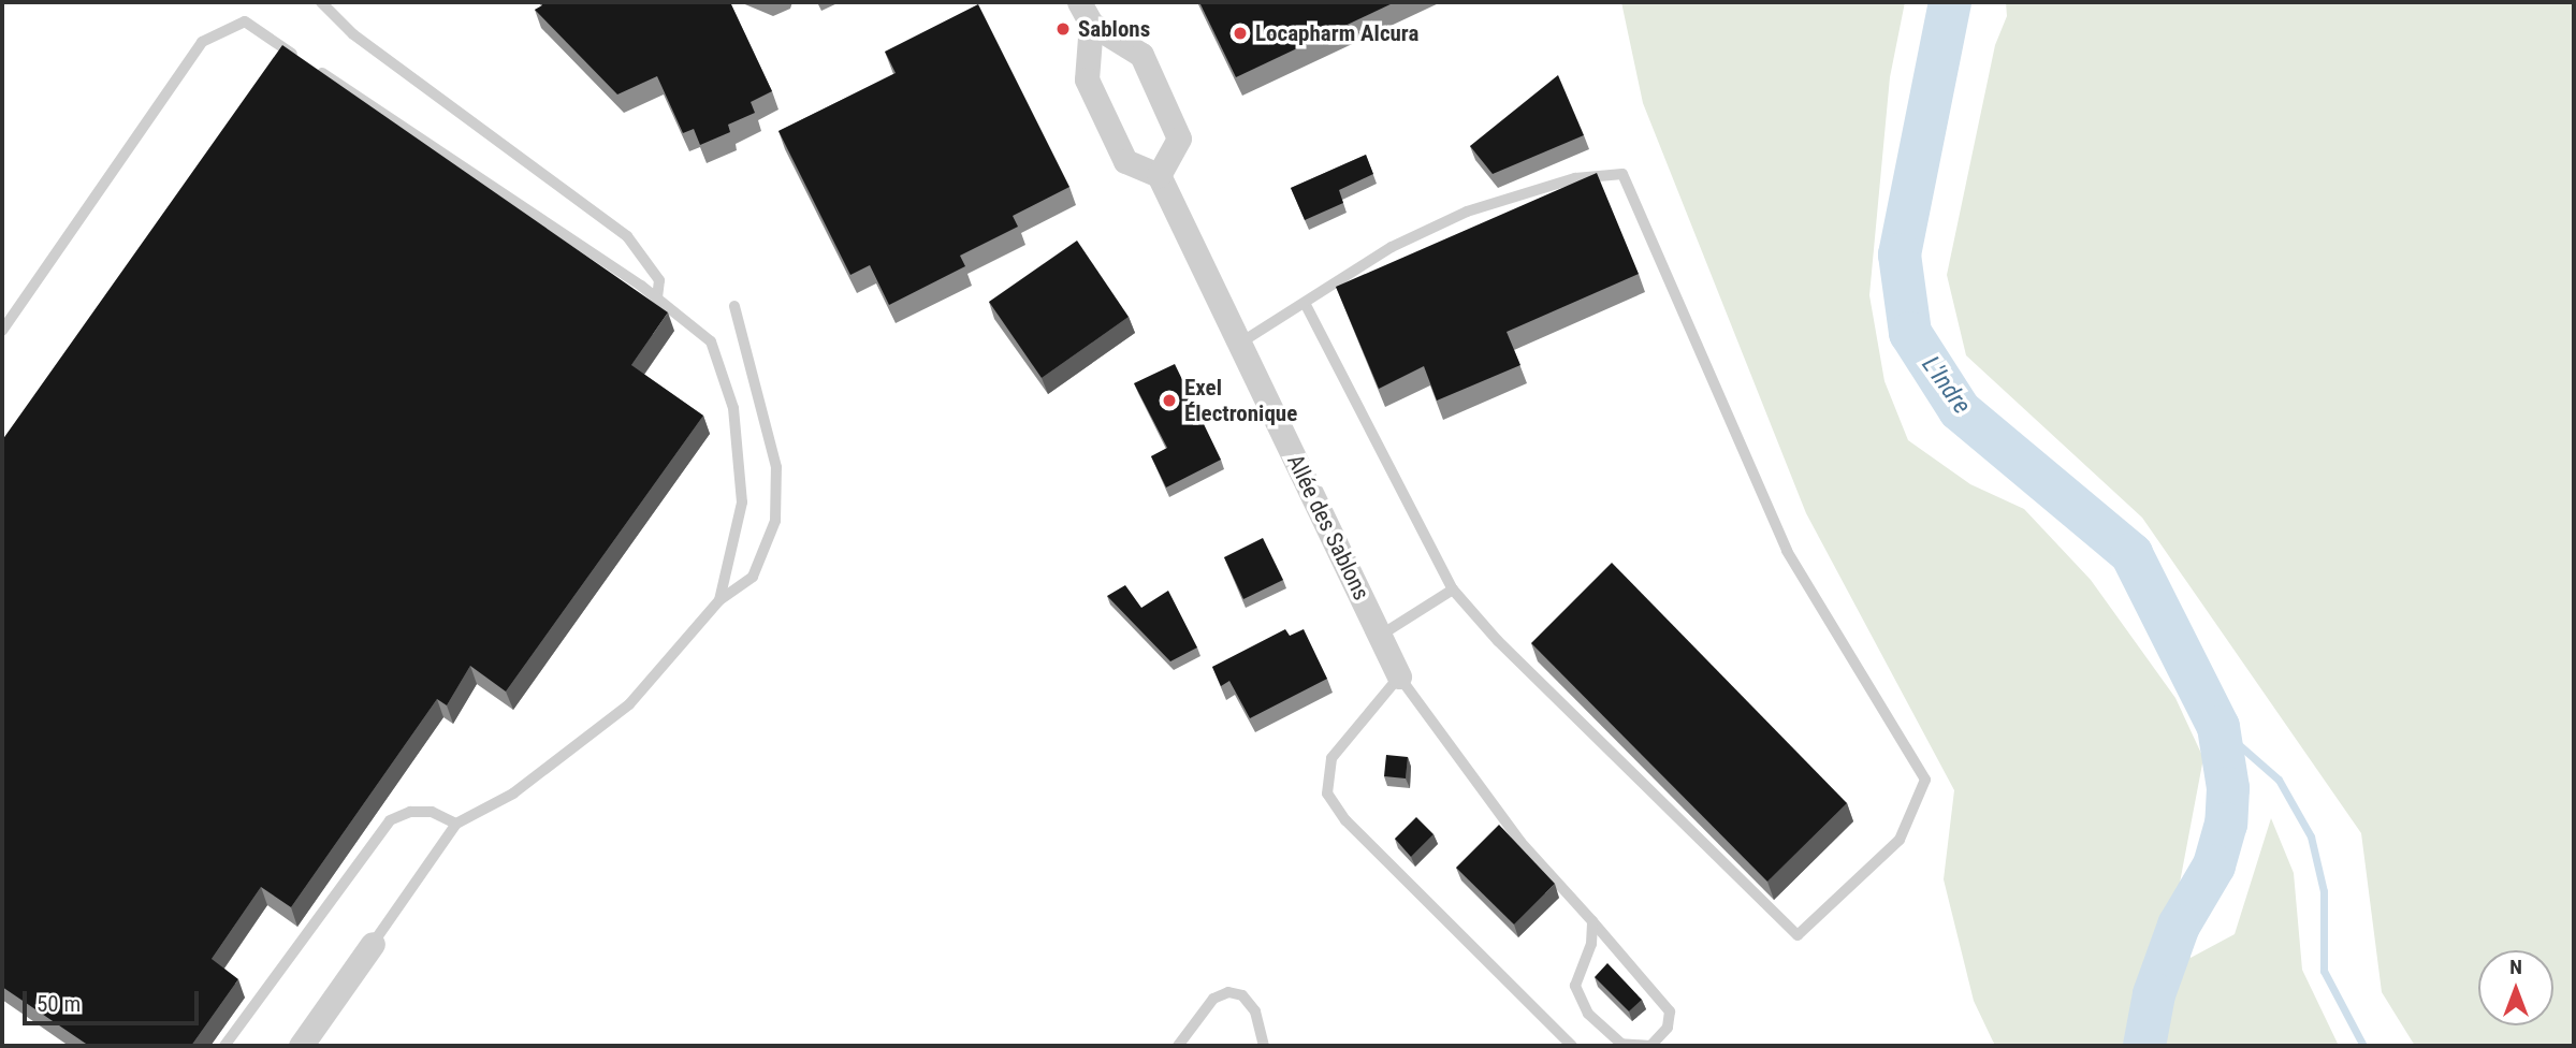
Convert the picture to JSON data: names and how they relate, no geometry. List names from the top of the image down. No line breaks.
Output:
{"streets":{"street":["Allée des Sablons"]},"water":["L'Indre"],"places":["Sablons","Locapharm Alcura","Exel Électronique"],"scale_bar":"50 m","north":"top"}
